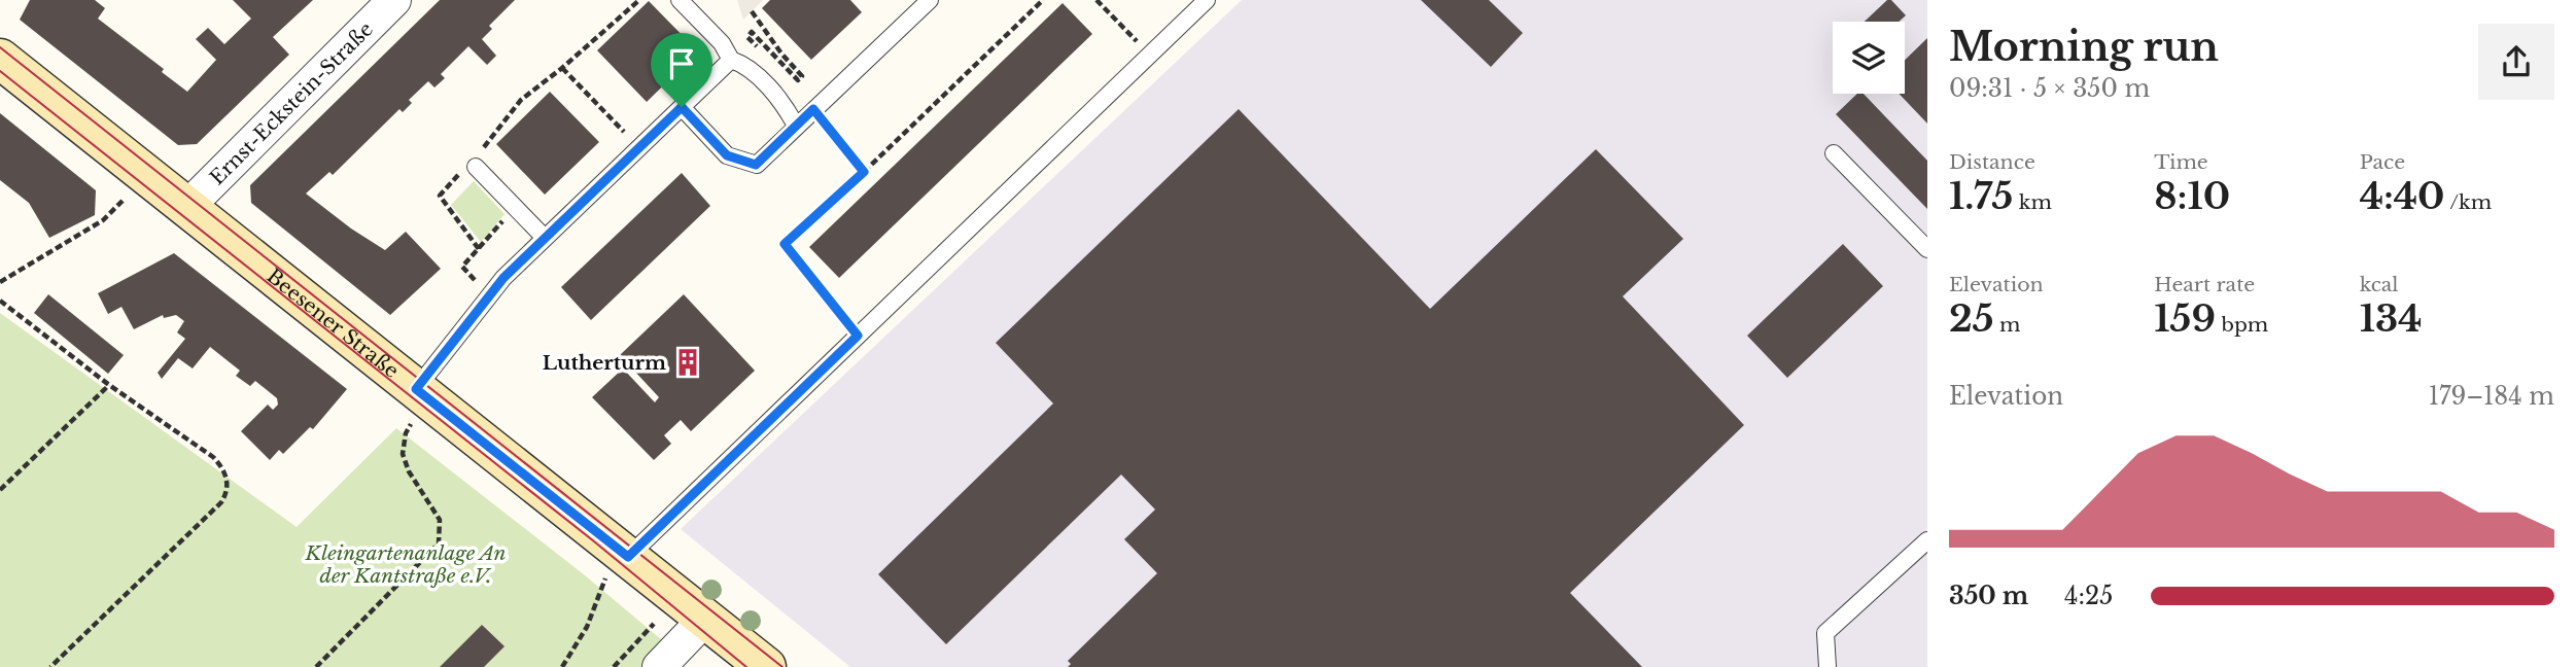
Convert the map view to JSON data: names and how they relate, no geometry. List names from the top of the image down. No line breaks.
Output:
{"streets":{"street":["Ernst-Eckstein-Straße","Beesener Straße"]},"crossings":[["Ernst-Eckstein-Straße","Beesener Straße"]],"parks":["Kleingartenanlage An der Kantstraße e.V."],"places":{"building":["Lutherturm"]},"page":{"heading":["Morning run","09:31 · 5 × 350 m"],"stats":[["Distance","1.75 km"],["Time","8:10"],["Pace","4:40 /km"],["Elevation","25 m"],["Heart rate","159 bpm"],["kcal","134"]],"chart":["Elevation","179–184 m"],"list":[{"name":"350 m","note":"4:25"}]}}
